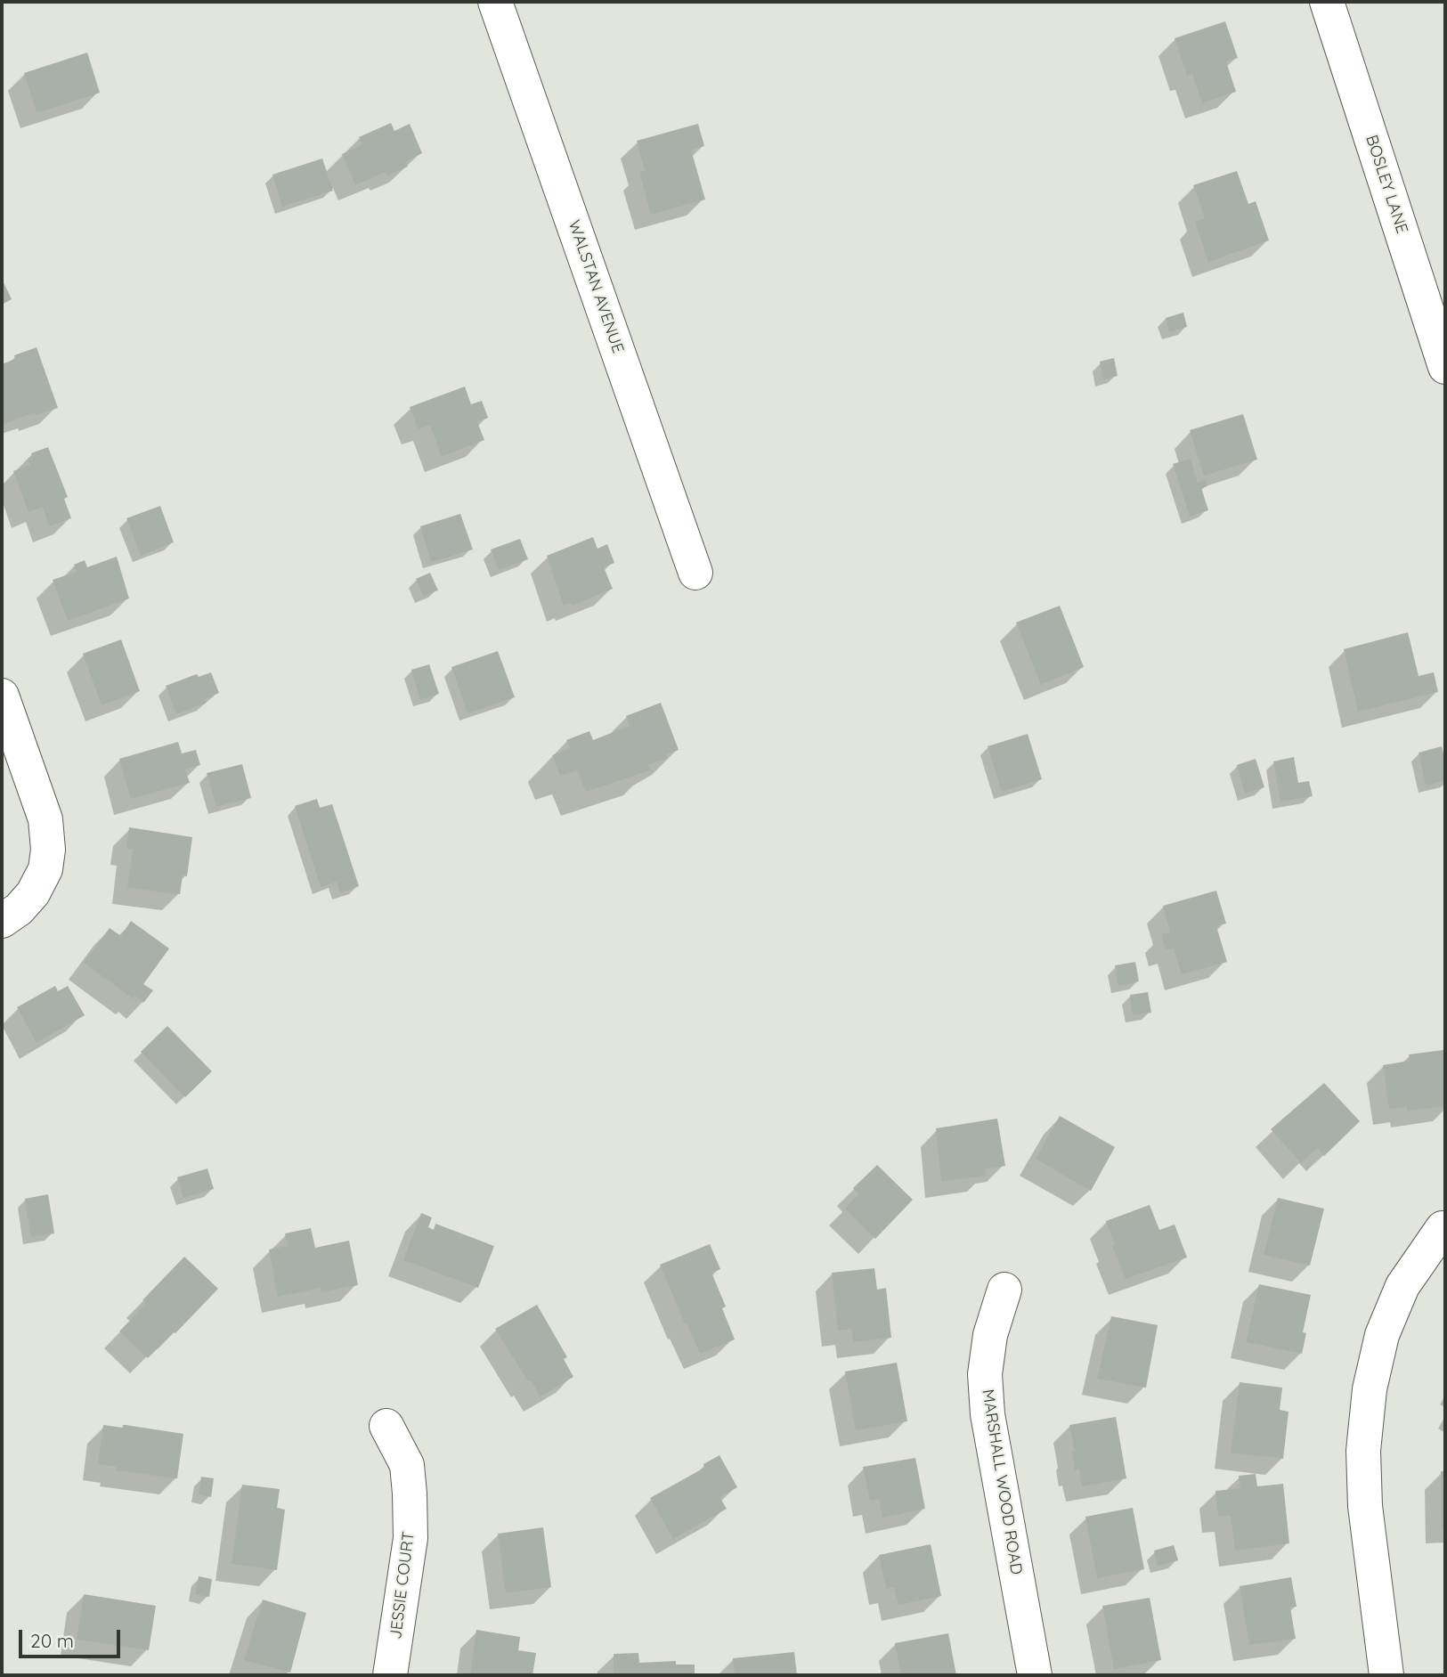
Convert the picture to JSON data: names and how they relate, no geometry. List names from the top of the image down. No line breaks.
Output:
{"streets":{"street":["BOSLEY LANE","WALSTAN AVENUE","MARSHALL WOOD ROAD","JESSIE COURT"]},"scale_bar":"20 m"}
